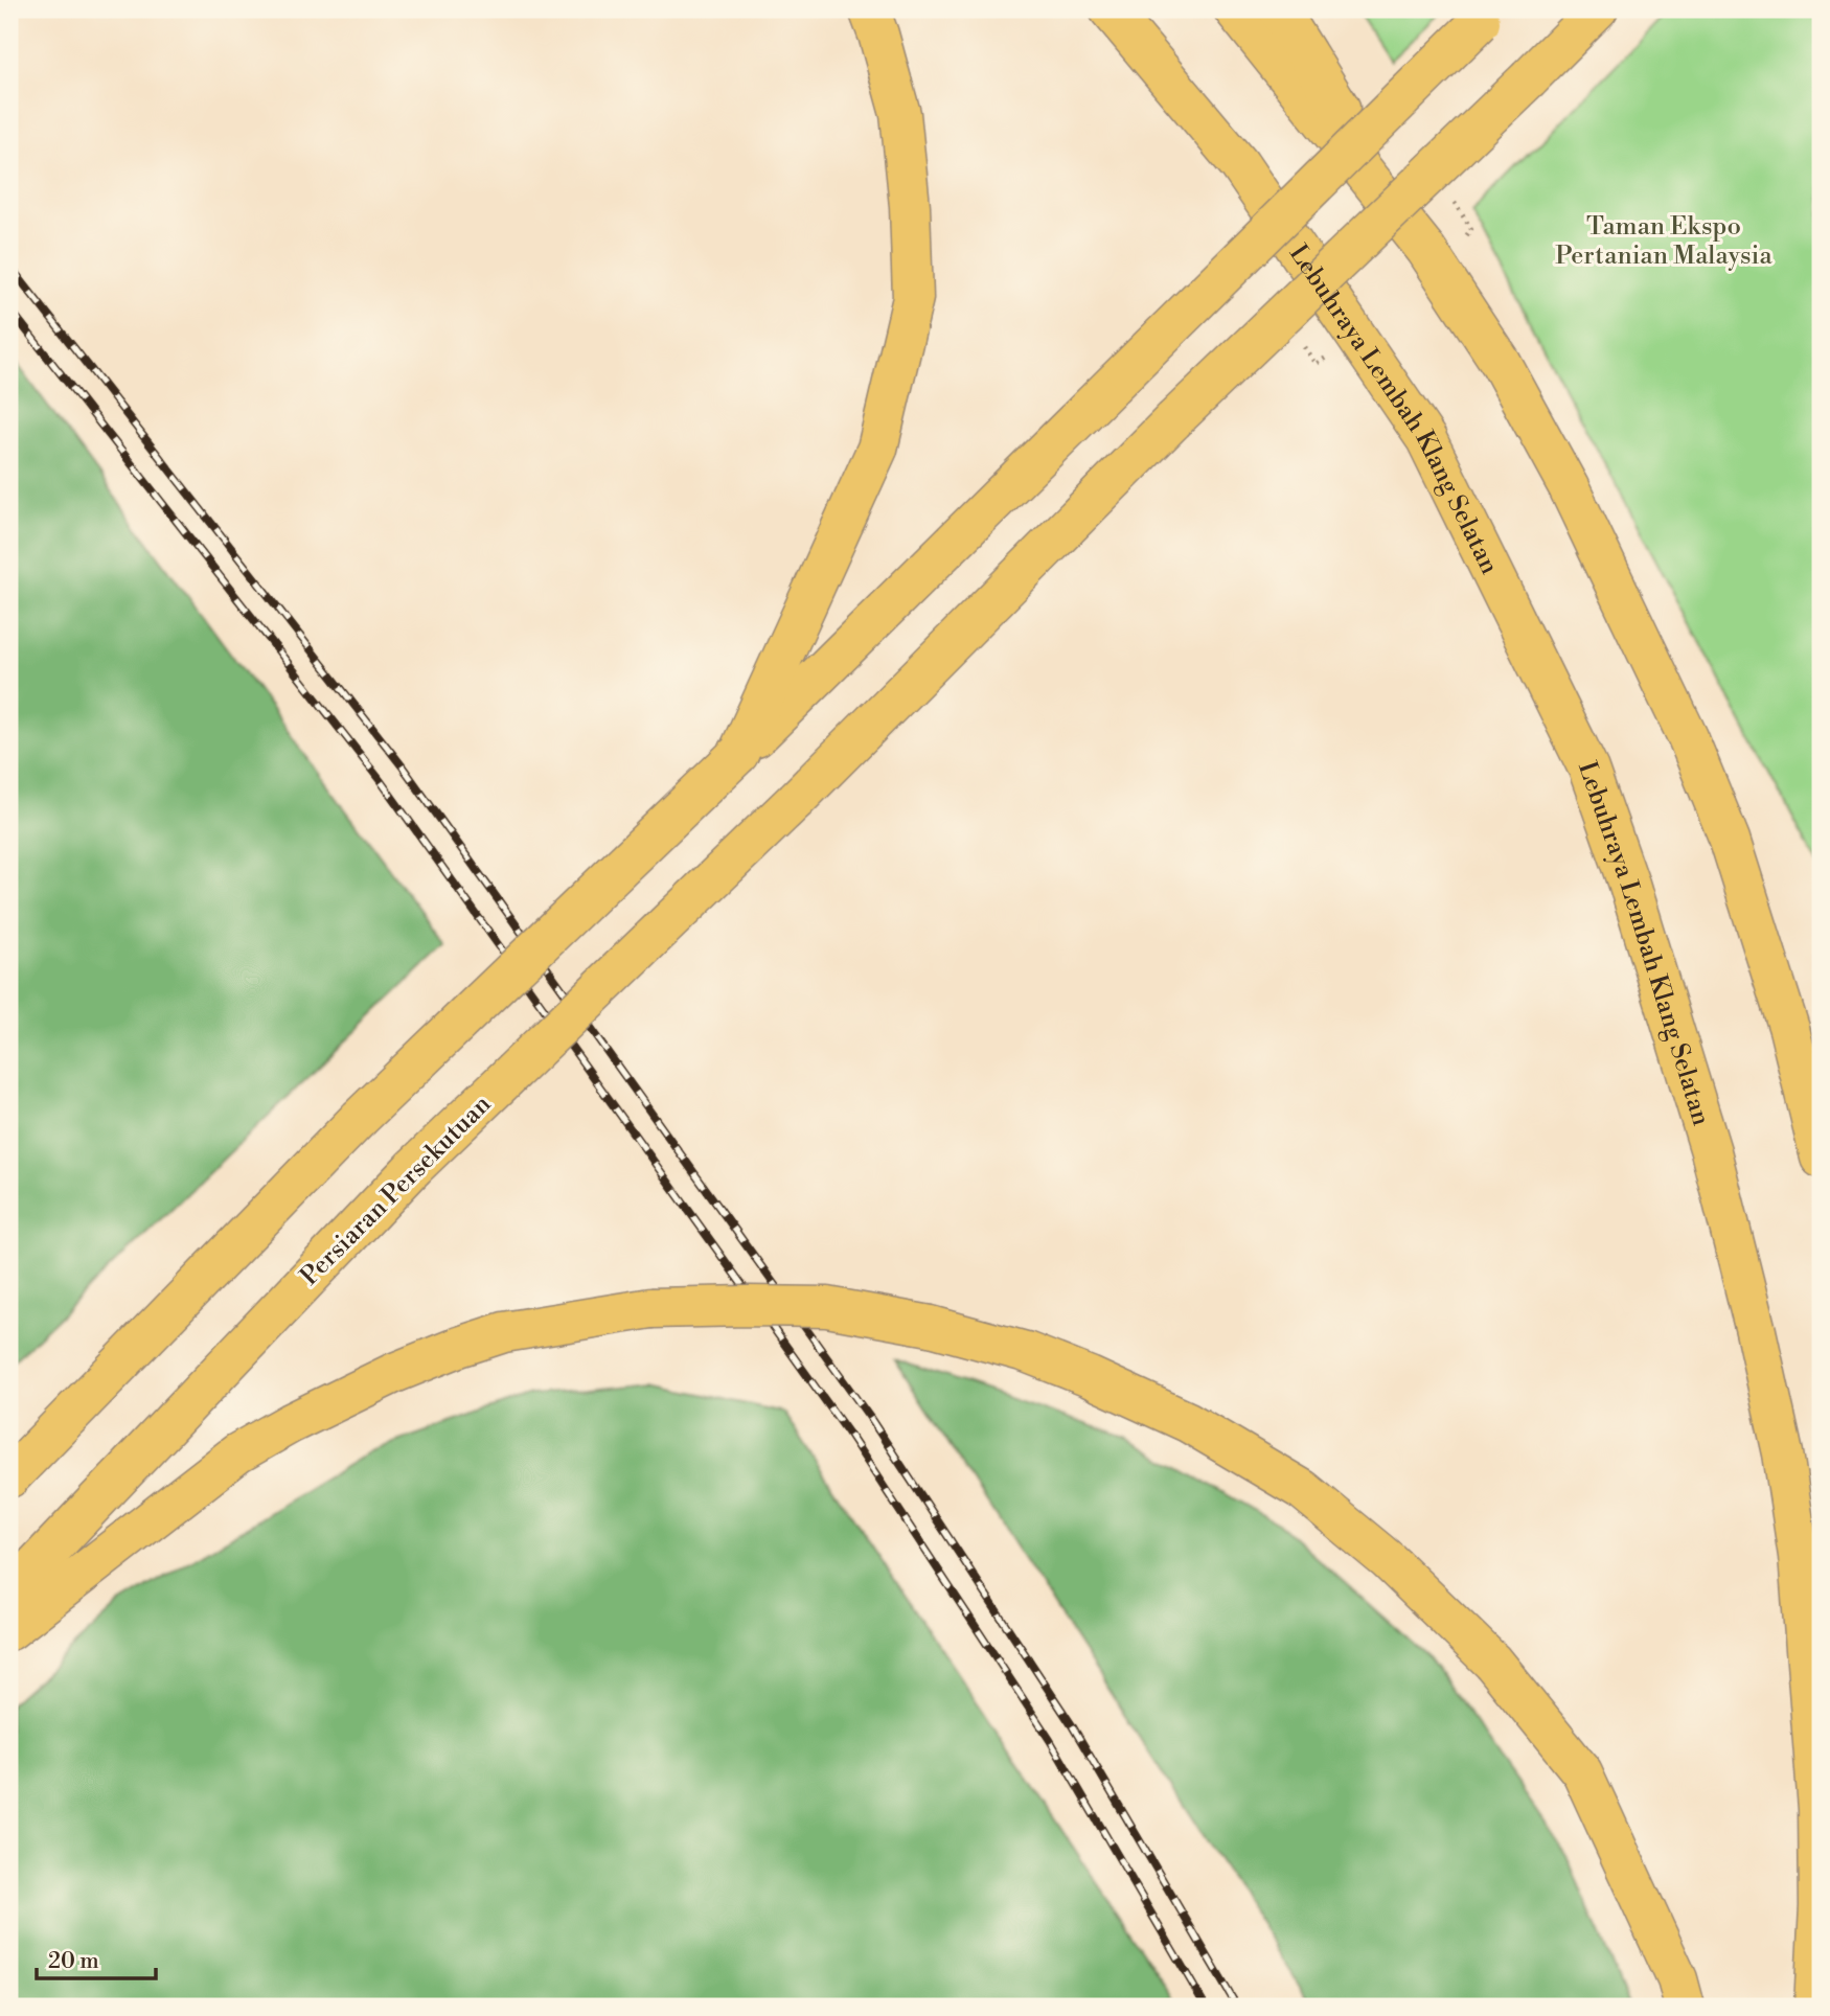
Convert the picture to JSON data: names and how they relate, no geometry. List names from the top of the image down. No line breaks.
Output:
{"streets":{"main road":["Lebuhraya Lembah Klang Selatan","Persiaran Persekutuan"]},"parks":["Taman Ekspo Pertanian Malaysia"],"scale_bar":"20 m"}
